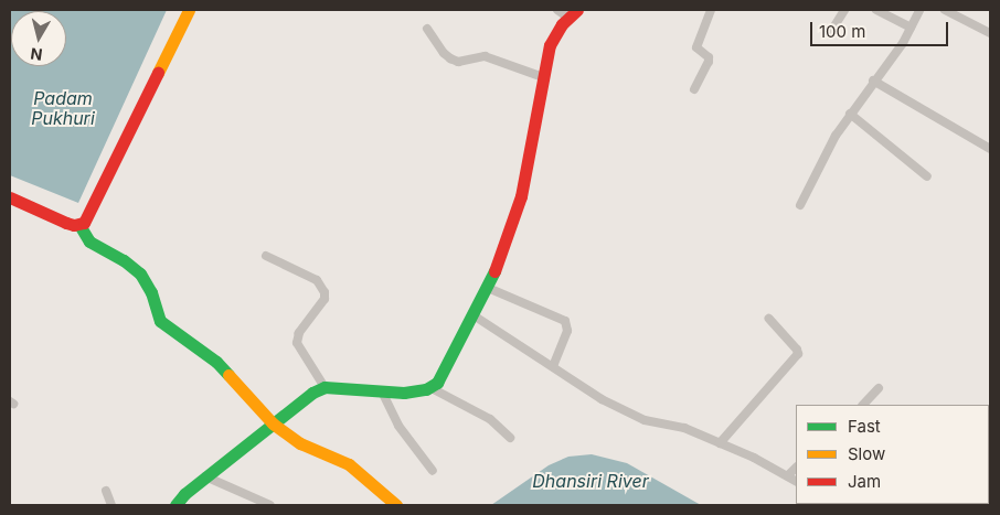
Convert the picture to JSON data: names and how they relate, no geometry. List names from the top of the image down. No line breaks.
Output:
{"water":["Padam Pukhuri","Dhansiri River"],"legend":["Fast","Slow","Jam"],"scale_bar":"100 m","north":"bottom"}
